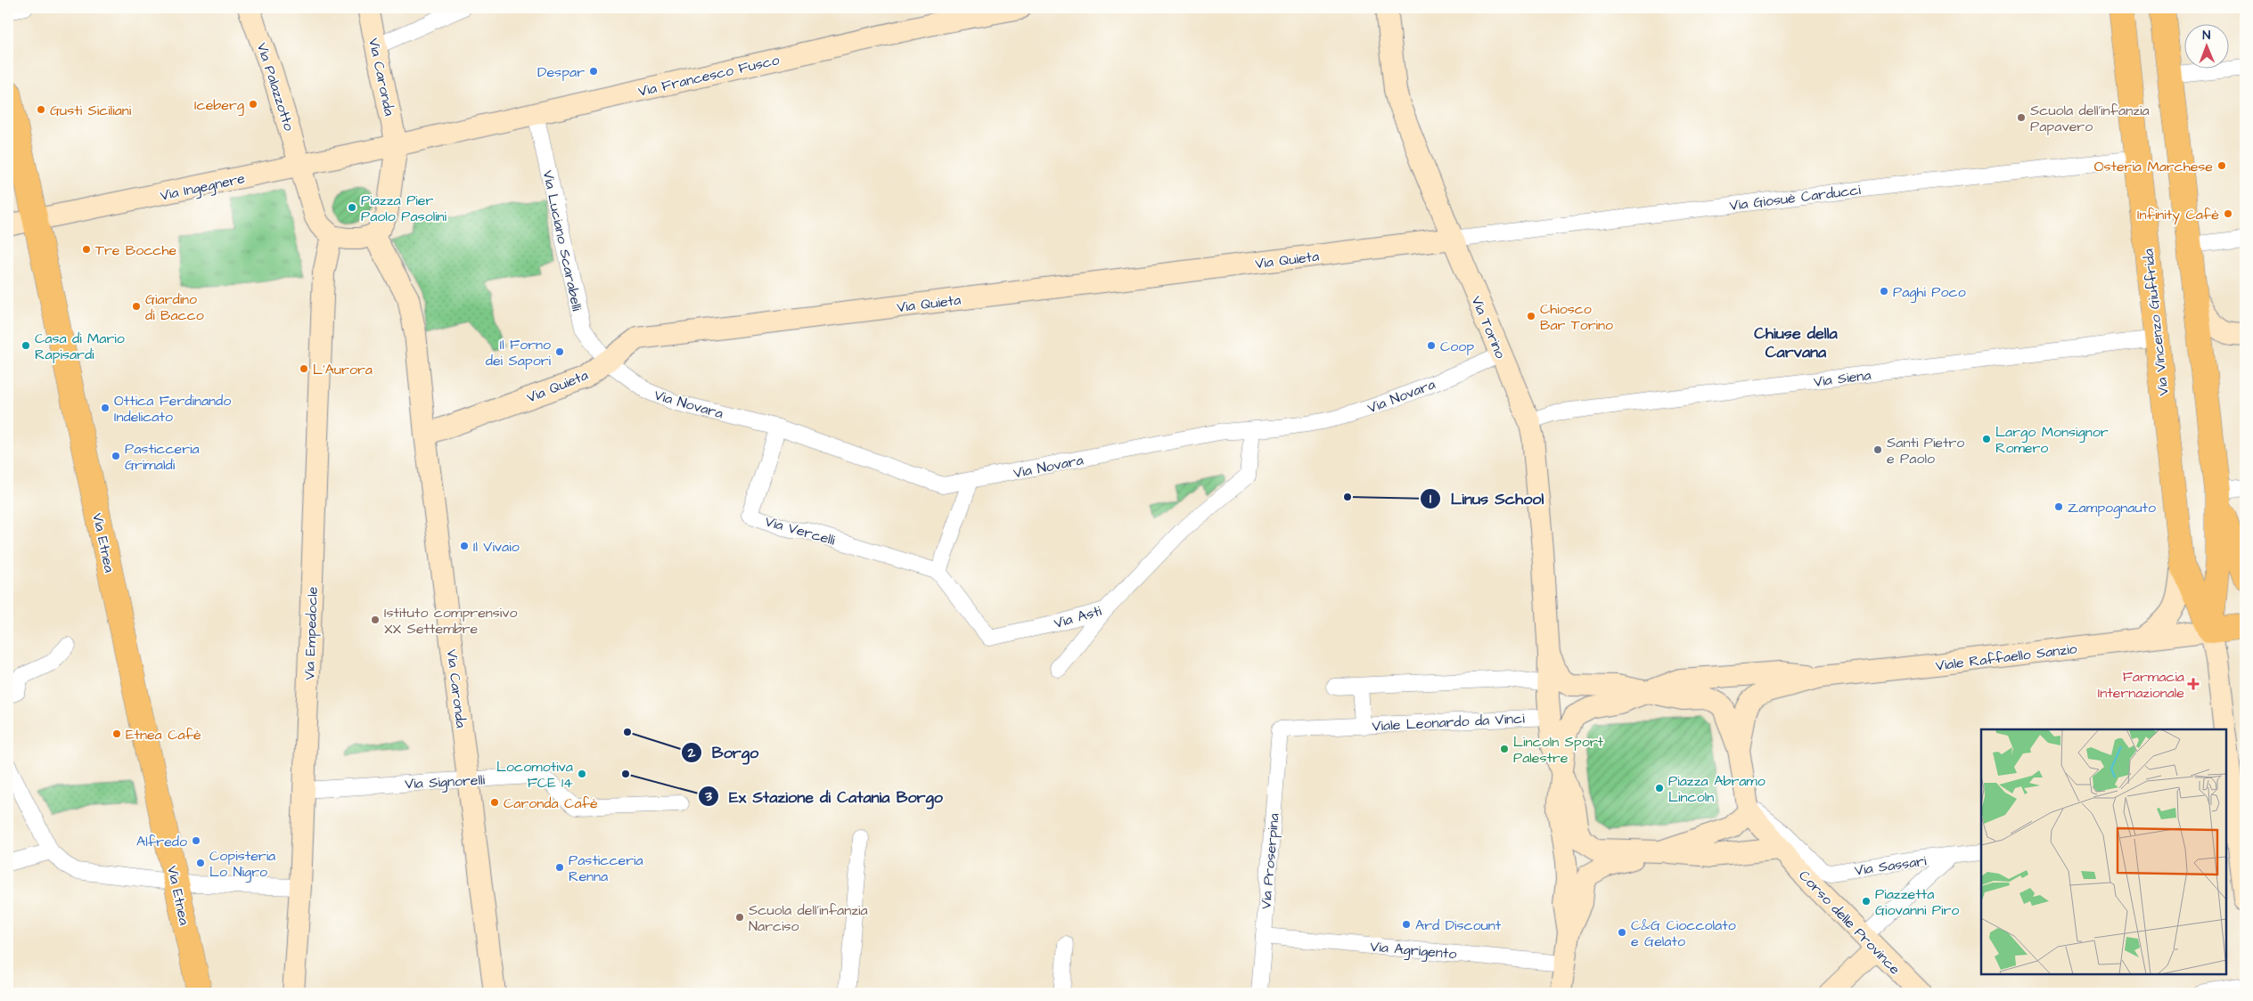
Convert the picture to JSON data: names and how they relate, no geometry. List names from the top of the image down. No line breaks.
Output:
{"streets":{"main road":["Via Francesco Fusco","Via Caronda","Via Palazzotto","Via Ingegnere","Via Quieta","Via Vincenzo Giuffrida","Via Torino","Via Etnea","Via Empedocle","Viale Raffaello Sanzio","Corso delle Province"],"street":["Via Giosuè Carducci","Via Luciano Scarabelli","Via Siena","Via Novara","Via Vercelli","Via Asti","Viale Leonardo da Vinci","Via Signorelli","Via Proserpina","Via Sassari","Via Agrigento"]},"crossings":[["Via Francesco Fusco","Via Caronda"],["Via Francesco Fusco","Via Ingegnere"],["Via Francesco Fusco","Via Luciano Scarabelli"],["Via Caronda","Via Ingegnere"],["Via Caronda","Via Quieta"],["Via Caronda","Via Signorelli"],["Via Palazzotto","Via Ingegnere"],["Via Palazzotto","Via Empedocle"],["Via Ingegnere","Via Etnea"],["Via Giosuè Carducci","Via Quieta"],["Via Giosuè Carducci","Via Vincenzo Giuffrida"],["Via Giosuè Carducci","Via Torino"],["Via Luciano Scarabelli","Via Quieta"],["Via Luciano Scarabelli","Via Novara"],["Via Quieta","Via Torino"],["Via Quieta","Via Novara"],["Via Vincenzo Giuffrida","Via Siena"],["Via Vincenzo Giuffrida","Viale Raffaello Sanzio"],["Via Torino","Via Siena"],["Via Torino","Via Novara"],["Via Torino","Viale Leonardo da Vinci"],["Via Novara","Via Vercelli"],["Via Novara","Via Asti"],["Via Vercelli","Via Asti"],["Via Empedocle","Via Signorelli"],["Viale Leonardo da Vinci","Via Proserpina"],["Via Proserpina","Via Agrigento"],["Via Sassari","Corso delle Province"]],"districts":["Chiuse della Carvana"],"places":{"other":["Despar","Iceberg","Gusti Siciliani","Scuola dell'infanzia Papavero","Osteria Marchese","Piazza Pier Paolo Pasolini","Infinity Cafè","Tre Bocche","Paghi Poco","Giardino di Bacco","Chiosco Bar Torino","Casa di Mario Rapisardi","Coop","Il Forno dei Sapori","L'Aurora","Ottica Ferdinando Indelicato","Largo Monsignor Romero","Santi Pietro e Paolo","Pasticceria Grimaldi","Linus School","Zampognauto","Il Vivaio","Istituto comprensivo XX Settembre","Borgo","Etnea Cafè","Lincoln Sport Palestre","Locomotiva FCE 14","Ex Stazione di Catania Borgo","Piazza Abramo Lincoln","Caronda Cafè","Alfredo","Copisteria Lo Nigro","Pasticceria Renna","Piazzetta Giovanni Piro","Scuola dell'infanzia Narciso","Ard Discount","C&G Cioccolato e Gelato"],"health":["Farmacia Internazionale"]},"north":"top"}
